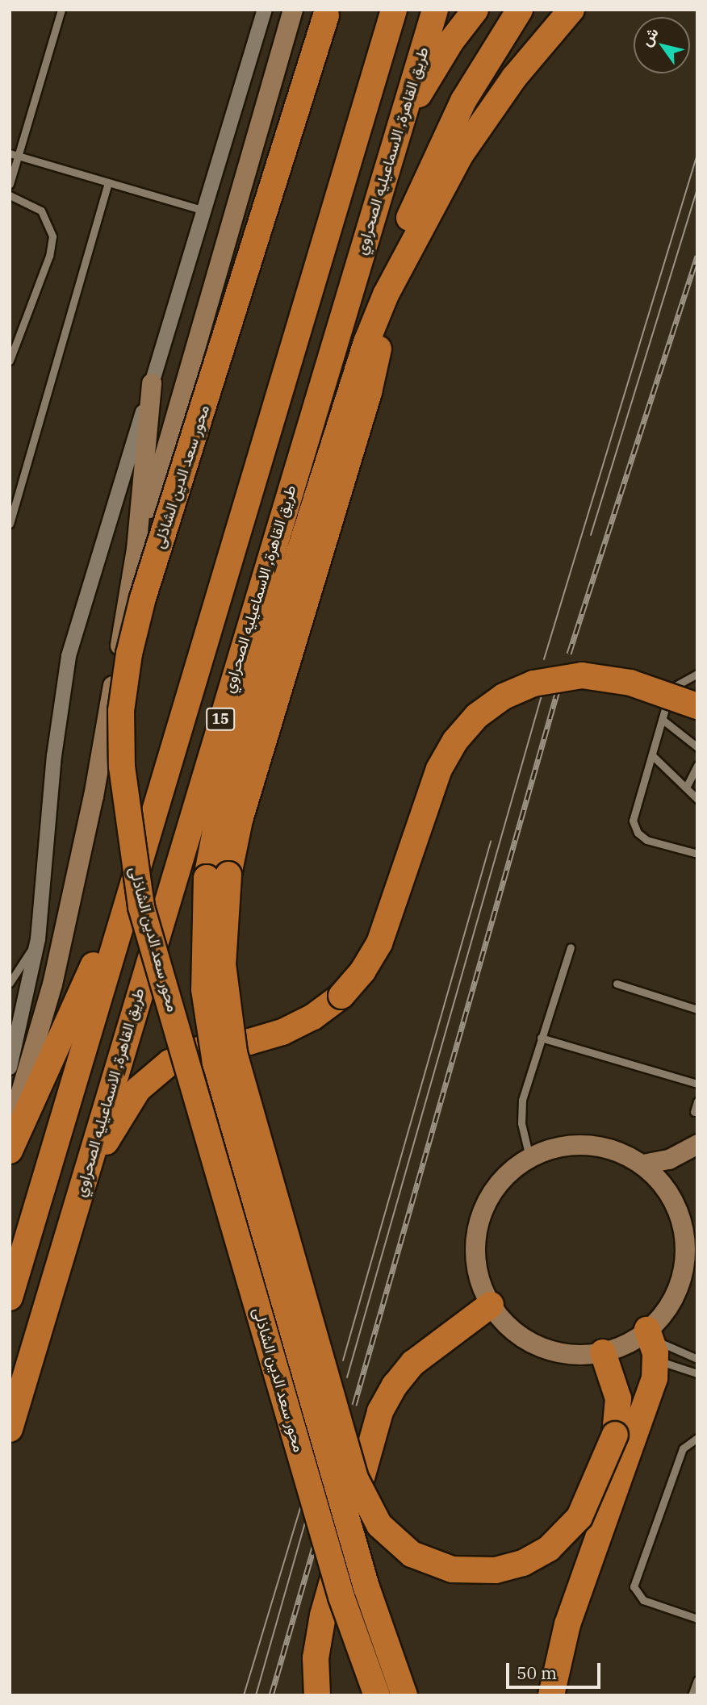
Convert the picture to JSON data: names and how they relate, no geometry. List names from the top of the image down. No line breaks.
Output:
{"streets":{"highway":["طريق القاهرة, الاسماعيليه الصحراوي","محور سعد الدين الشاذلى","15"]},"scale_bar":"50 m","north":"top left"}
